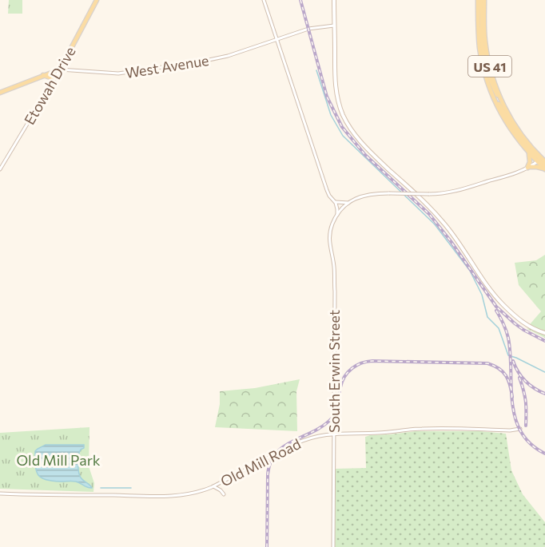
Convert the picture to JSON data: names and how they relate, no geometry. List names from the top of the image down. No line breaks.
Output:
{"streets":{"main road":["West Avenue","US 41","Etowah Drive"],"street":["South Erwin Street","Old Mill Road"]},"crossings":[["West Avenue","Etowah Drive"],["South Erwin Street","Old Mill Road"]],"parks":["Old Mill Park"]}
